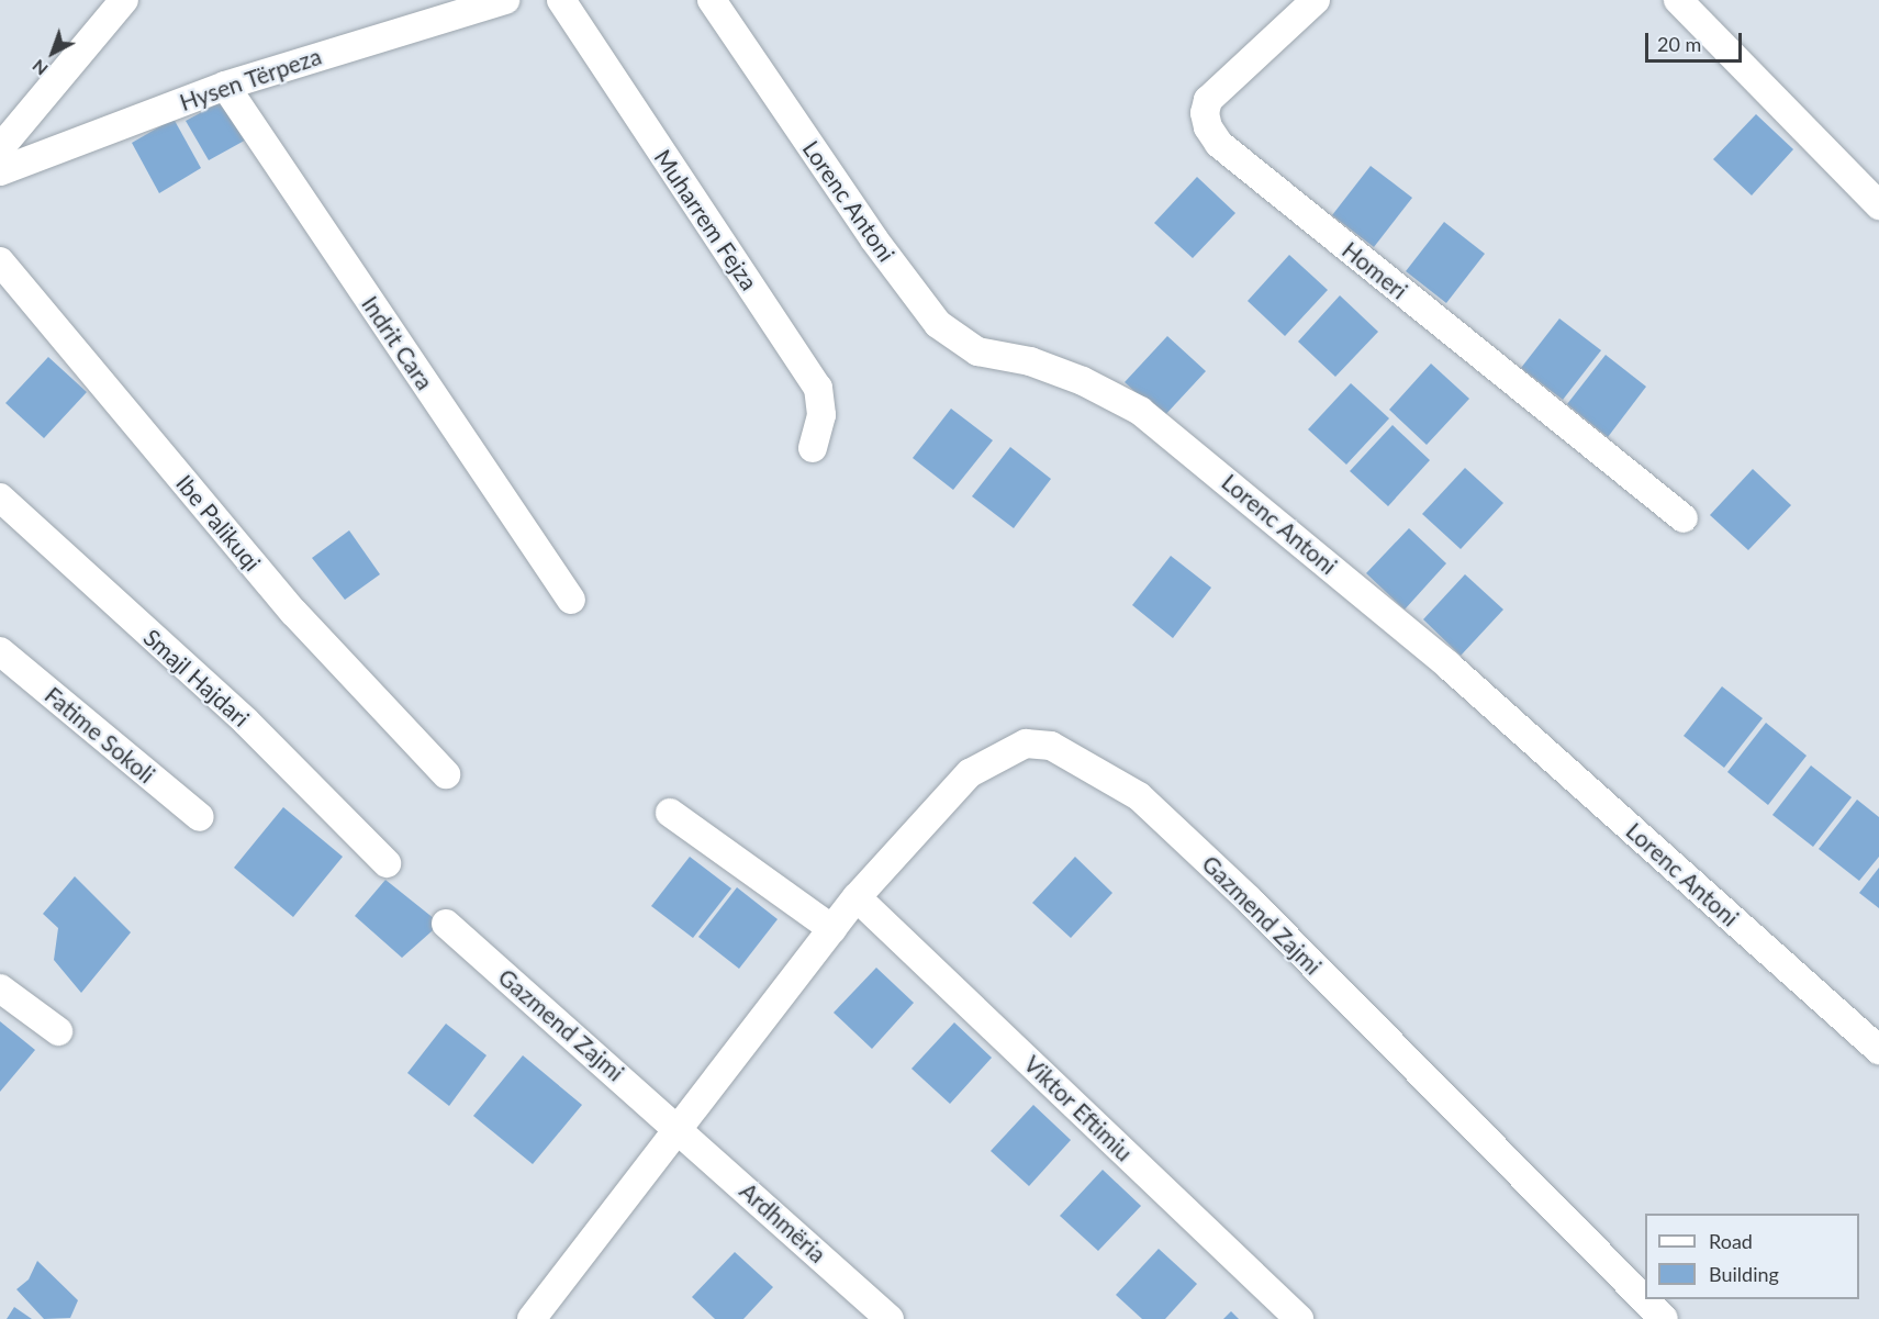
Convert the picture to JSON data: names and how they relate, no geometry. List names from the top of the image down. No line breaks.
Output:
{"streets":{"street":["Hysen Tërpeza","Lorenc Antoni","Muharrem Fejza","Homeri","Indrit Cara","Ibe Palikuqi","Smajl Hajdari","Fatime Sokoli","Gazmend Zajmi","Viktor Eftimiu","Ardhmëria"]},"crossings":[["Hysen Tërpeza","Indrit Cara"],["Gazmend Zajmi","Viktor Eftimiu"],["Gazmend Zajmi","Ardhmëria"]],"legend":["Road","Building"],"scale_bar":"20 m","north":"bottom left"}
